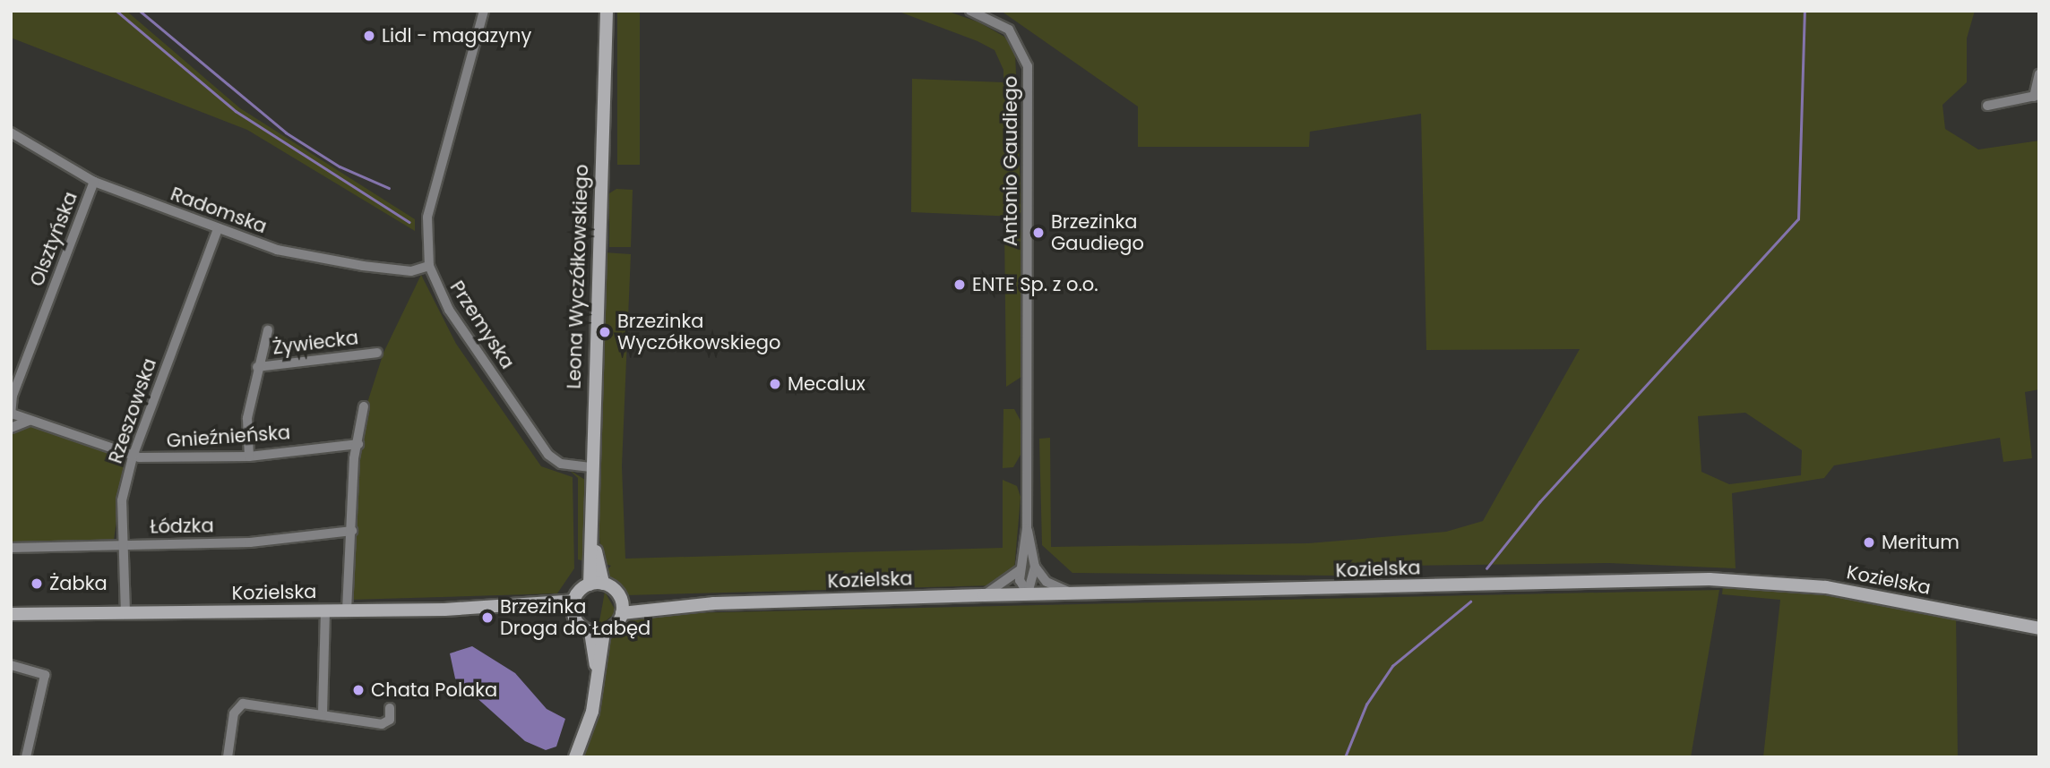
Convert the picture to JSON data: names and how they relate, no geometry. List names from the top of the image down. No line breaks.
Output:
{"streets":{"street":["Antonio Gaudiego","Radomska","Olsztyńska","Leona Wyczółkowskiego","Przemyska","Żywiecka","Rzeszowska","Gnieźnieńska","Łódzka","Kozielska"]},"crossings":[["Antonio Gaudiego","Kozielska"],["Radomska","Olsztyńska"],["Radomska","Przemyska"],["Radomska","Rzeszowska"],["Olsztyńska","Gnieźnieńska"],["Leona Wyczółkowskiego","Przemyska"],["Żywiecka","Gnieźnieńska"],["Rzeszowska","Gnieźnieńska"],["Rzeszowska","Łódzka"],["Rzeszowska","Kozielska"]],"places":["Lidl - magazyny","Brzezinka Gaudiego","ENTE Sp. z o.o.","Brzezinka Wyczółkowskiego","Mecalux","Meritum","Żabka","Brzezinka Droga do Łabęd","Chata Polaka"]}
